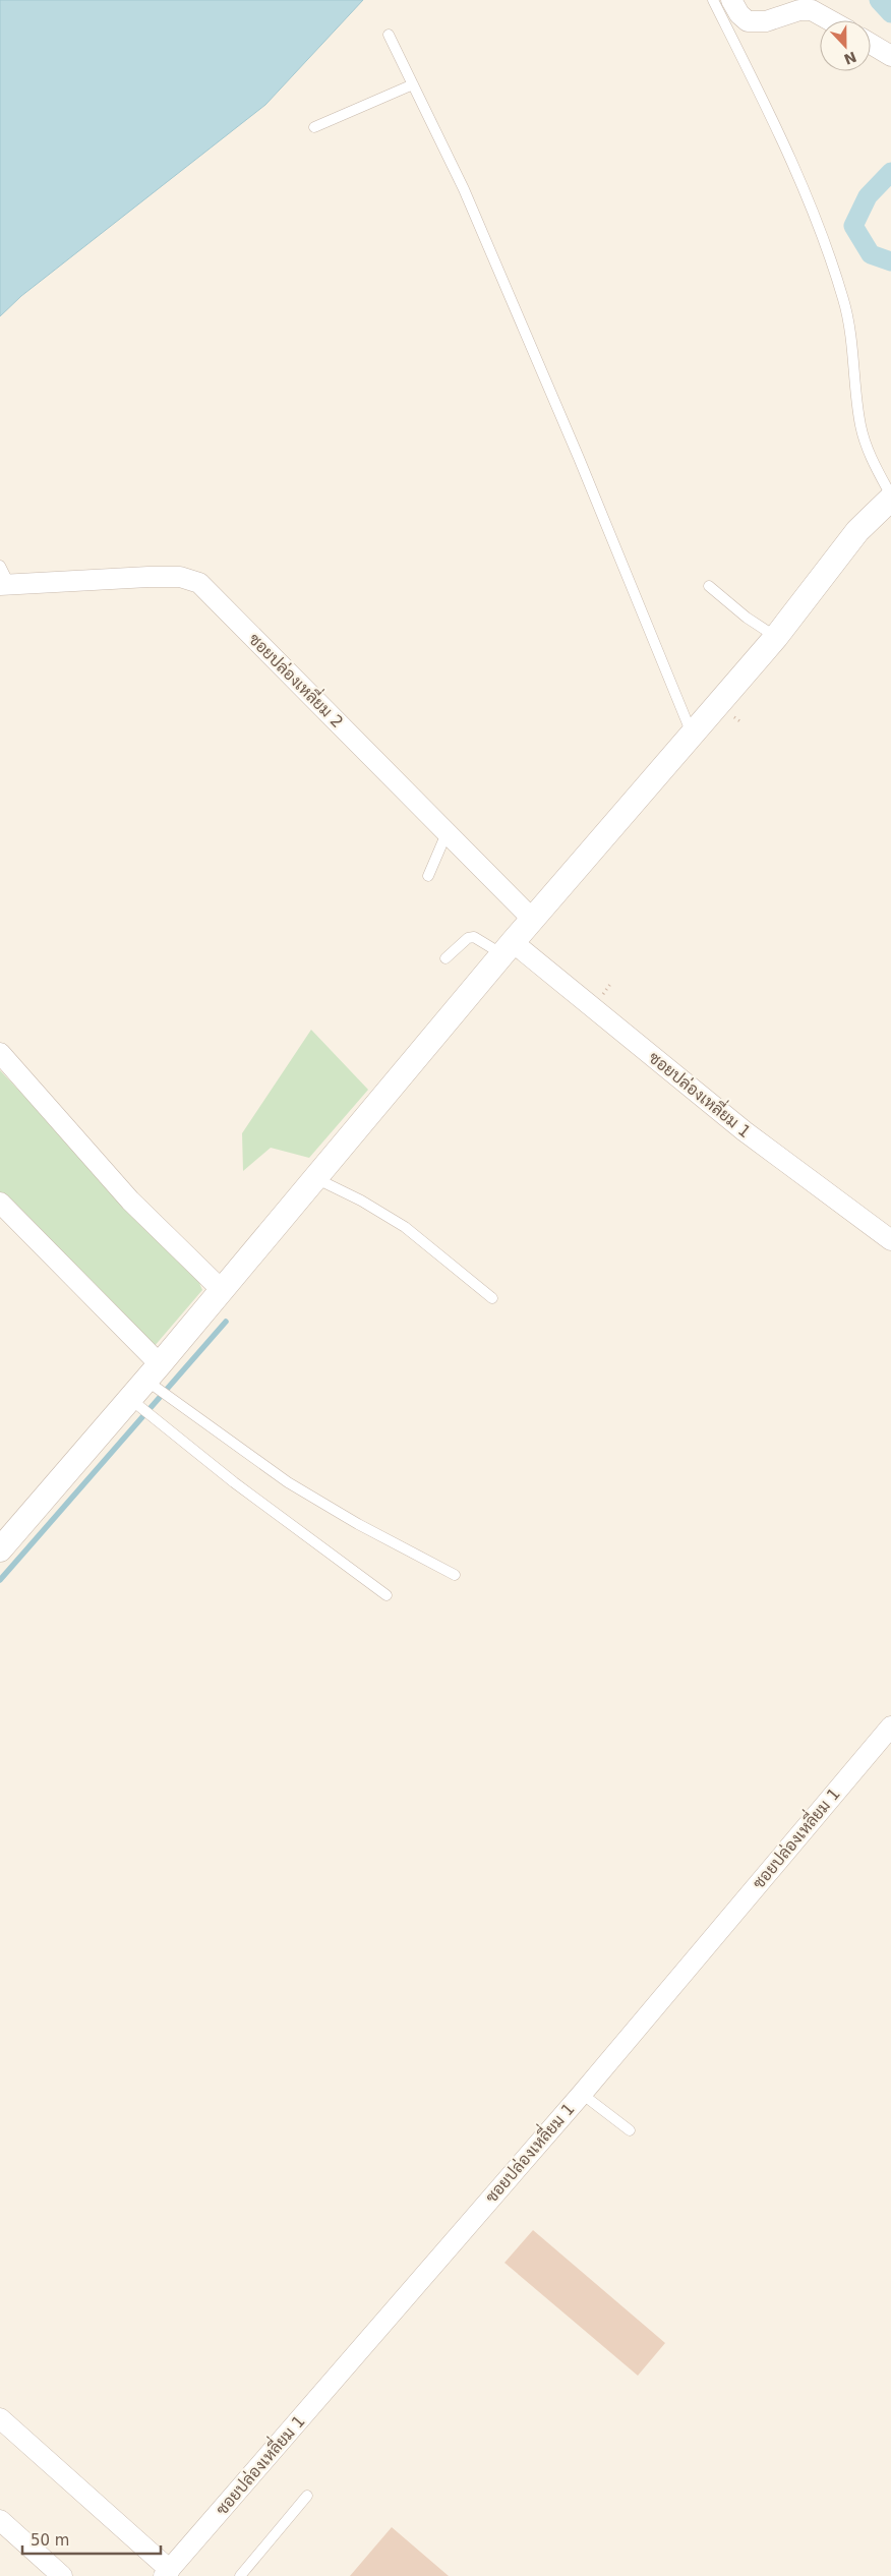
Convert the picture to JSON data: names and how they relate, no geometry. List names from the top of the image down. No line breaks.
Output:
{"streets":{"street":["ซอยปล่องเหลี่ยม 2","ซอยปล่องเหลี่ยม 1"]},"scale_bar":"50 m","north":"bottom"}
